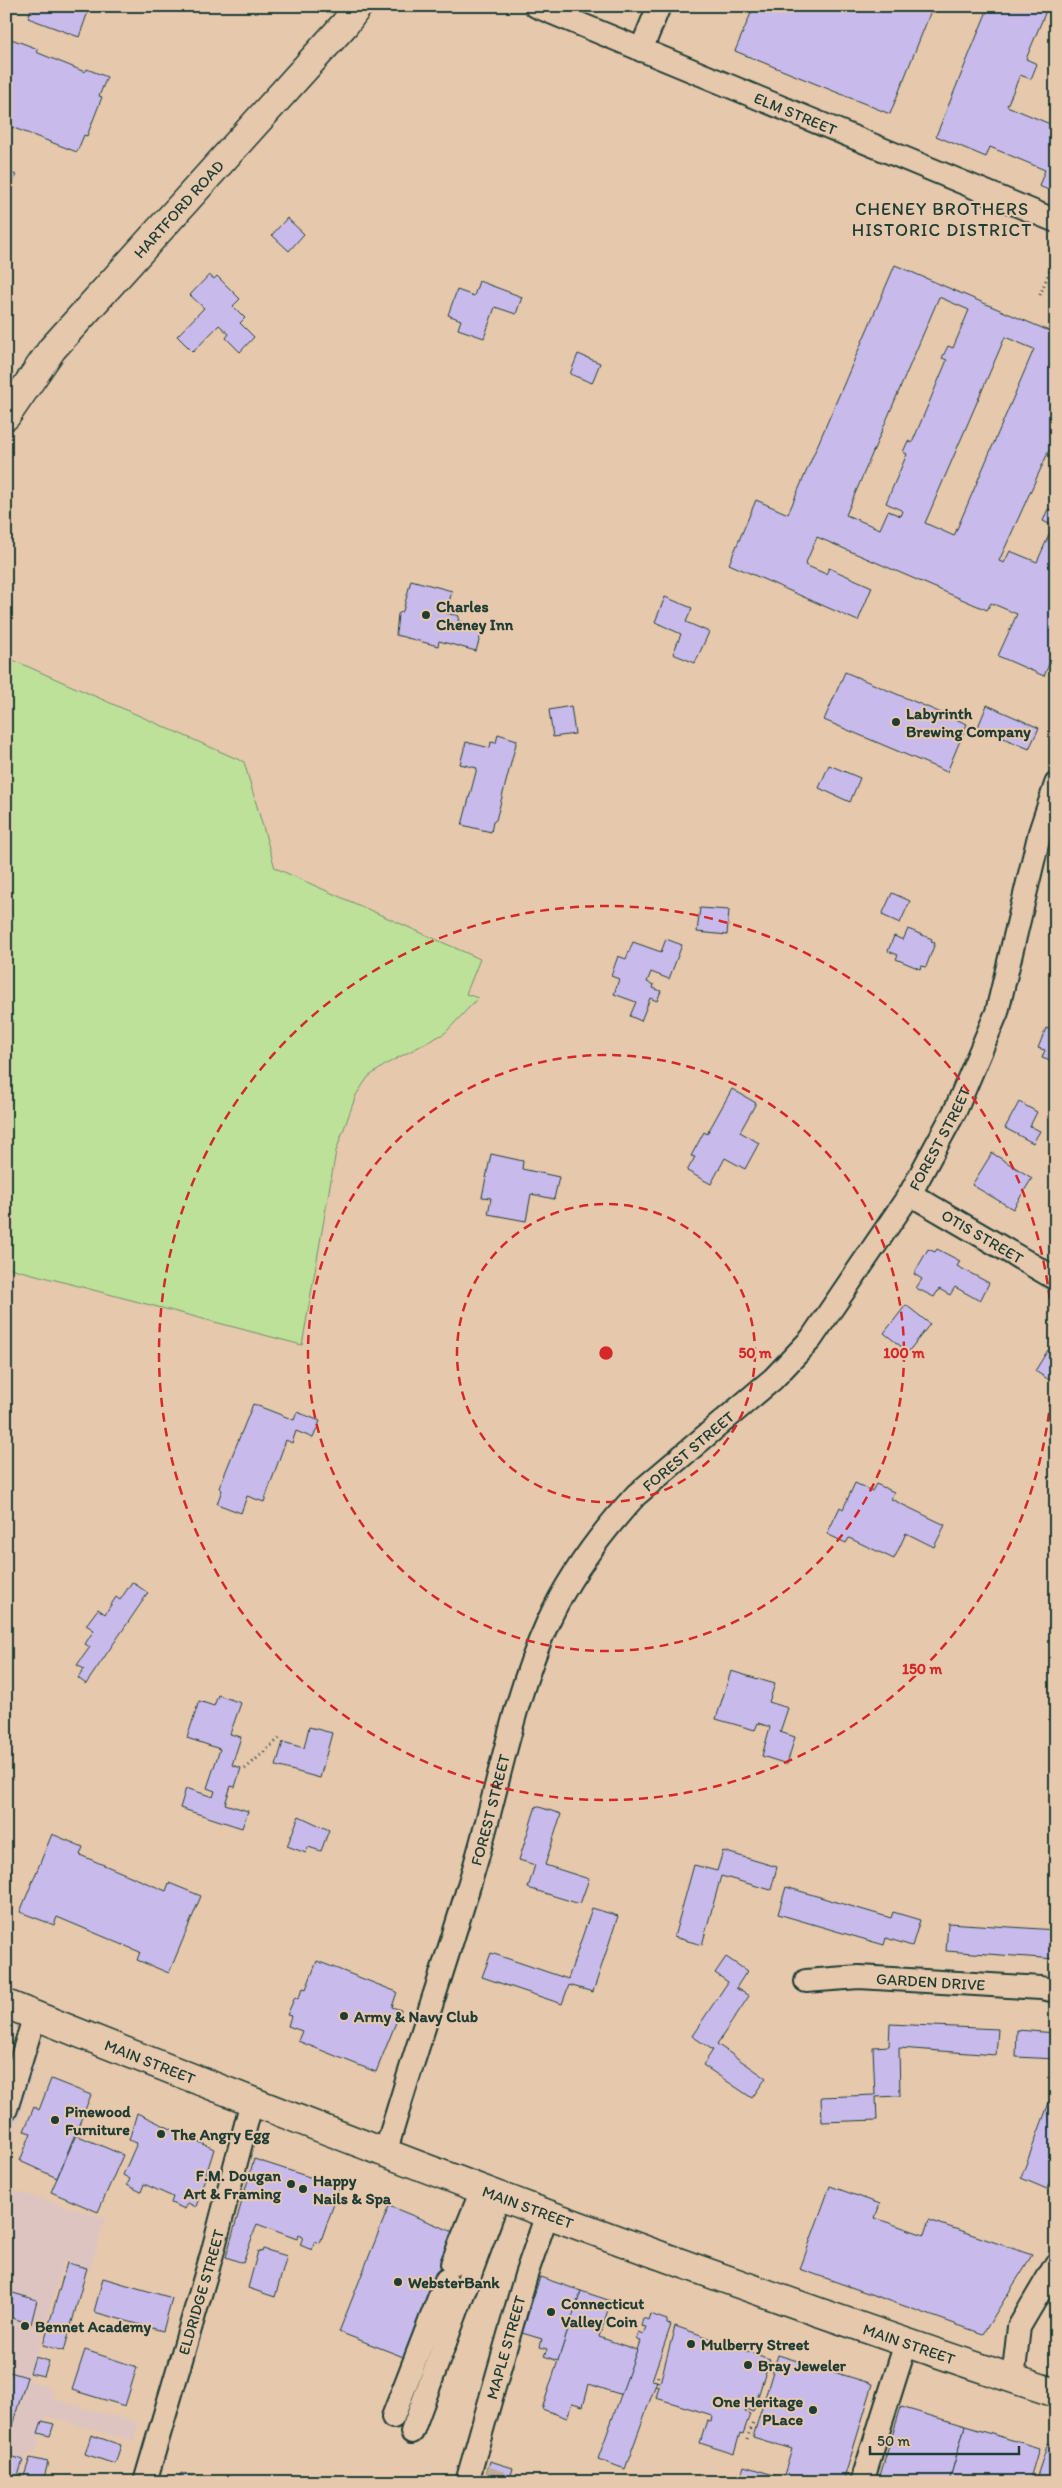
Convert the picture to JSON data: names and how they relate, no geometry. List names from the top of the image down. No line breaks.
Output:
{"streets":{"main road":["HARTFORD ROAD","MAIN STREET"],"street":["ELM STREET","FOREST STREET","OTIS STREET","GARDEN DRIVE","ELDRIDGE STREET","MAPLE STREET"]},"crossings":[["FOREST STREET","OTIS STREET"],["FOREST STREET","MAIN STREET"],["MAIN STREET","ELDRIDGE STREET"],["MAIN STREET","MAPLE STREET"]],"districts":["CHENEY BROTHERS HISTORIC DISTRICT"],"places":["Charles Cheney Inn","Labyrinth Brewing Company","Army & Navy Club","Pinewood Furniture","The Angry Egg","F.M. Dougan Art & Framing","Happy Nails & Spa","WebsterBank","Connecticut Valley Coin","Bennet Academy","Mulberry Street","Bray Jeweler","One Heritage PLace"],"scale_bar":"50 m","rings":["50 m","100 m","150 m"]}
